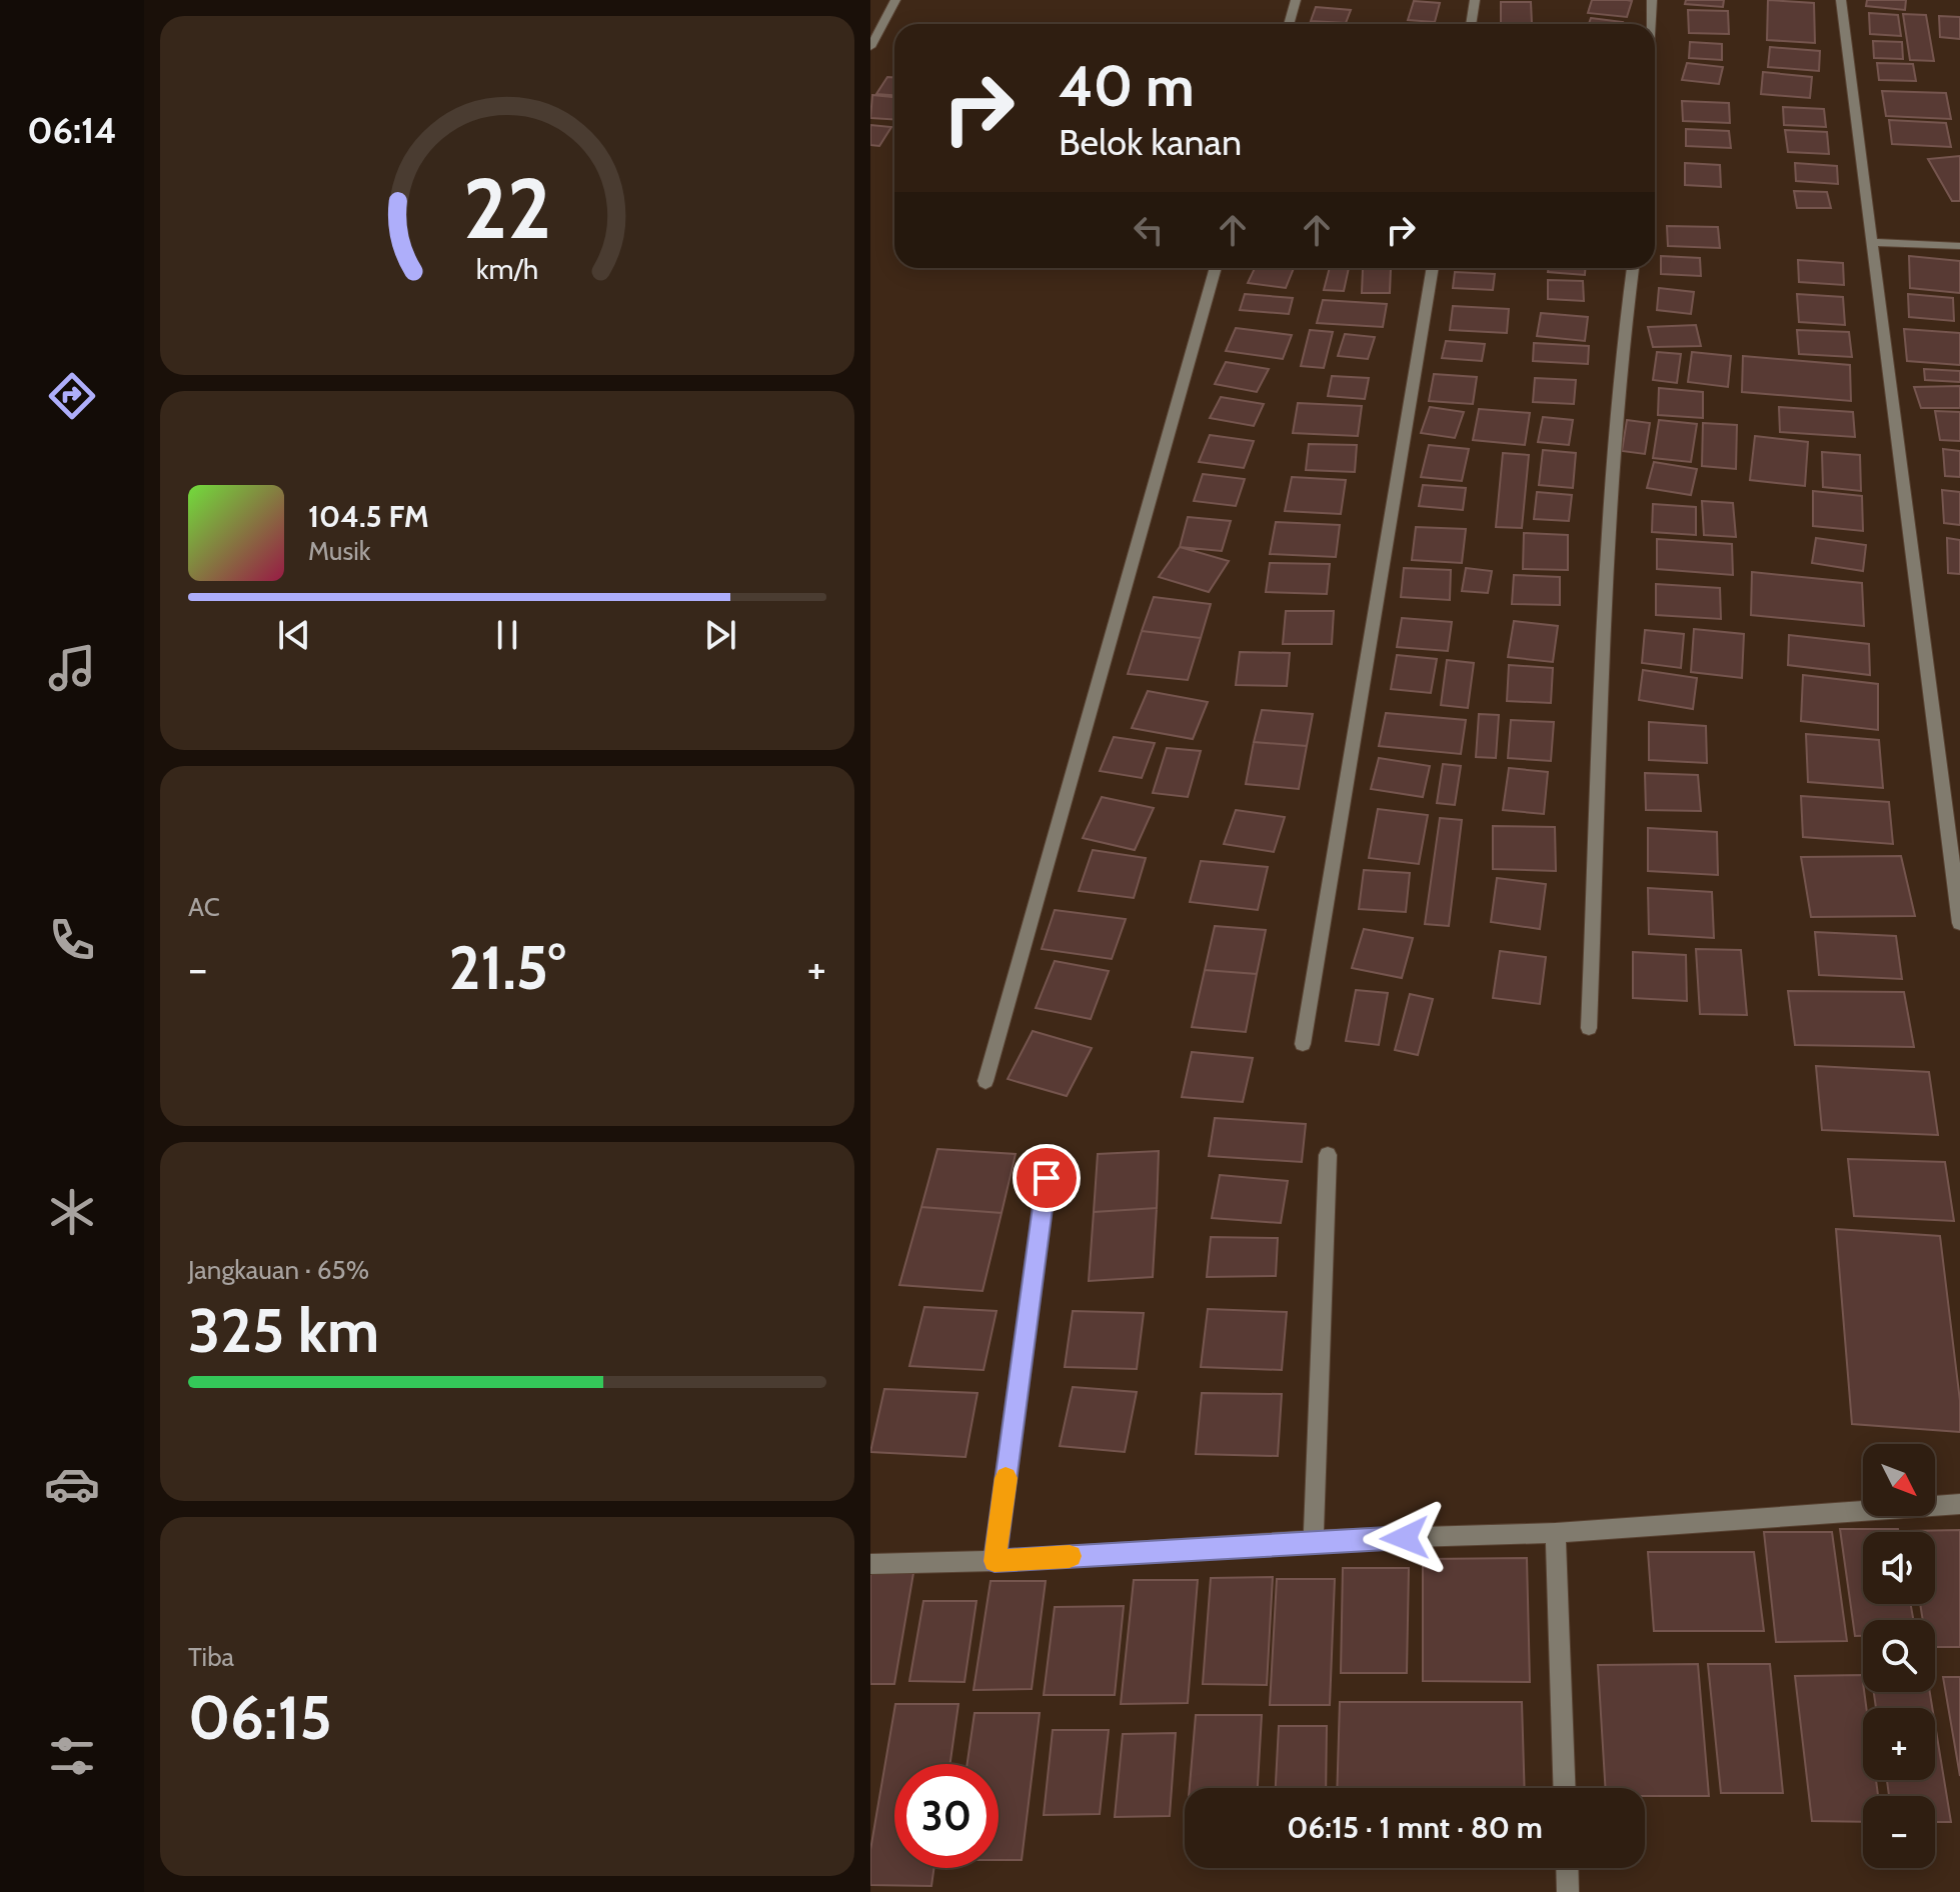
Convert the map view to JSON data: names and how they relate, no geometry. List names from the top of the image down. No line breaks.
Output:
{"north":"bottom right","page":{"tabs":"06:14","turn":["40 m","Belok kanan"],"song":["104.5 FM","Musik"],"tile":["AC",["Jangkauan · 65%","325 km"],["Tiba","06:15"]],"heat":["−","21.5°","+"],"map_buttons":["+","−"],"limit":"30","trip":"06:15 · 1 mnt · 80 m","gauge":["22","km/h"]}}
